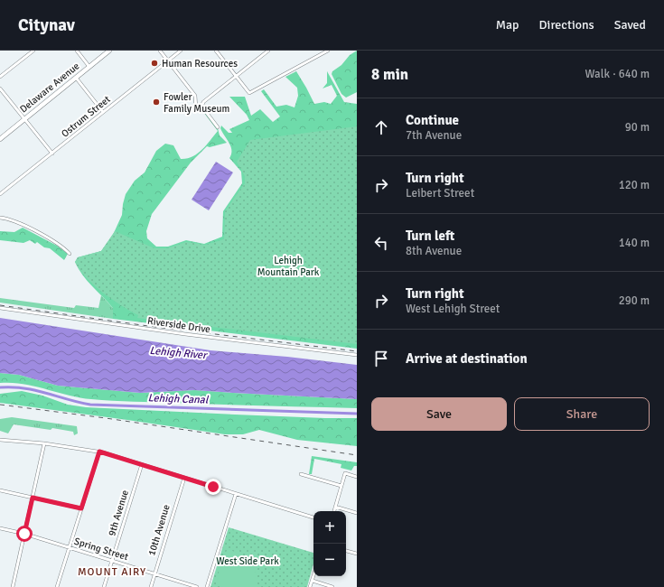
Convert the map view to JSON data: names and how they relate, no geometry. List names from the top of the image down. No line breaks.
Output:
{"streets":{"main road":["Delaware Avenue"],"street":["Ostrum Street","Riverside Drive","9th Avenue","10th Avenue","Spring Street"]},"crossings":[["9th Avenue","Spring Street"],["10th Avenue","Spring Street"]],"districts":["MOUNT AIRY"],"water":["Lehigh River","Lehigh Canal"],"parks":["Lehigh Mountain Park","West Side Park"],"places":["Human Resources","Fowler Family Museum"],"page":{"header":"Citynav","nav":["Map","Directions","Saved"],"heading":["8 min","Walk · 640 m"],"list":[["Continue","7th Avenue","90 m"],["Turn right","Leibert Street","120 m"],["Turn left","8th Avenue","140 m"],["Turn right","West Lehigh Street","290 m"],"Arrive at destination"],"buttons":["Save","Share"],"map_buttons":["+","−"]}}
